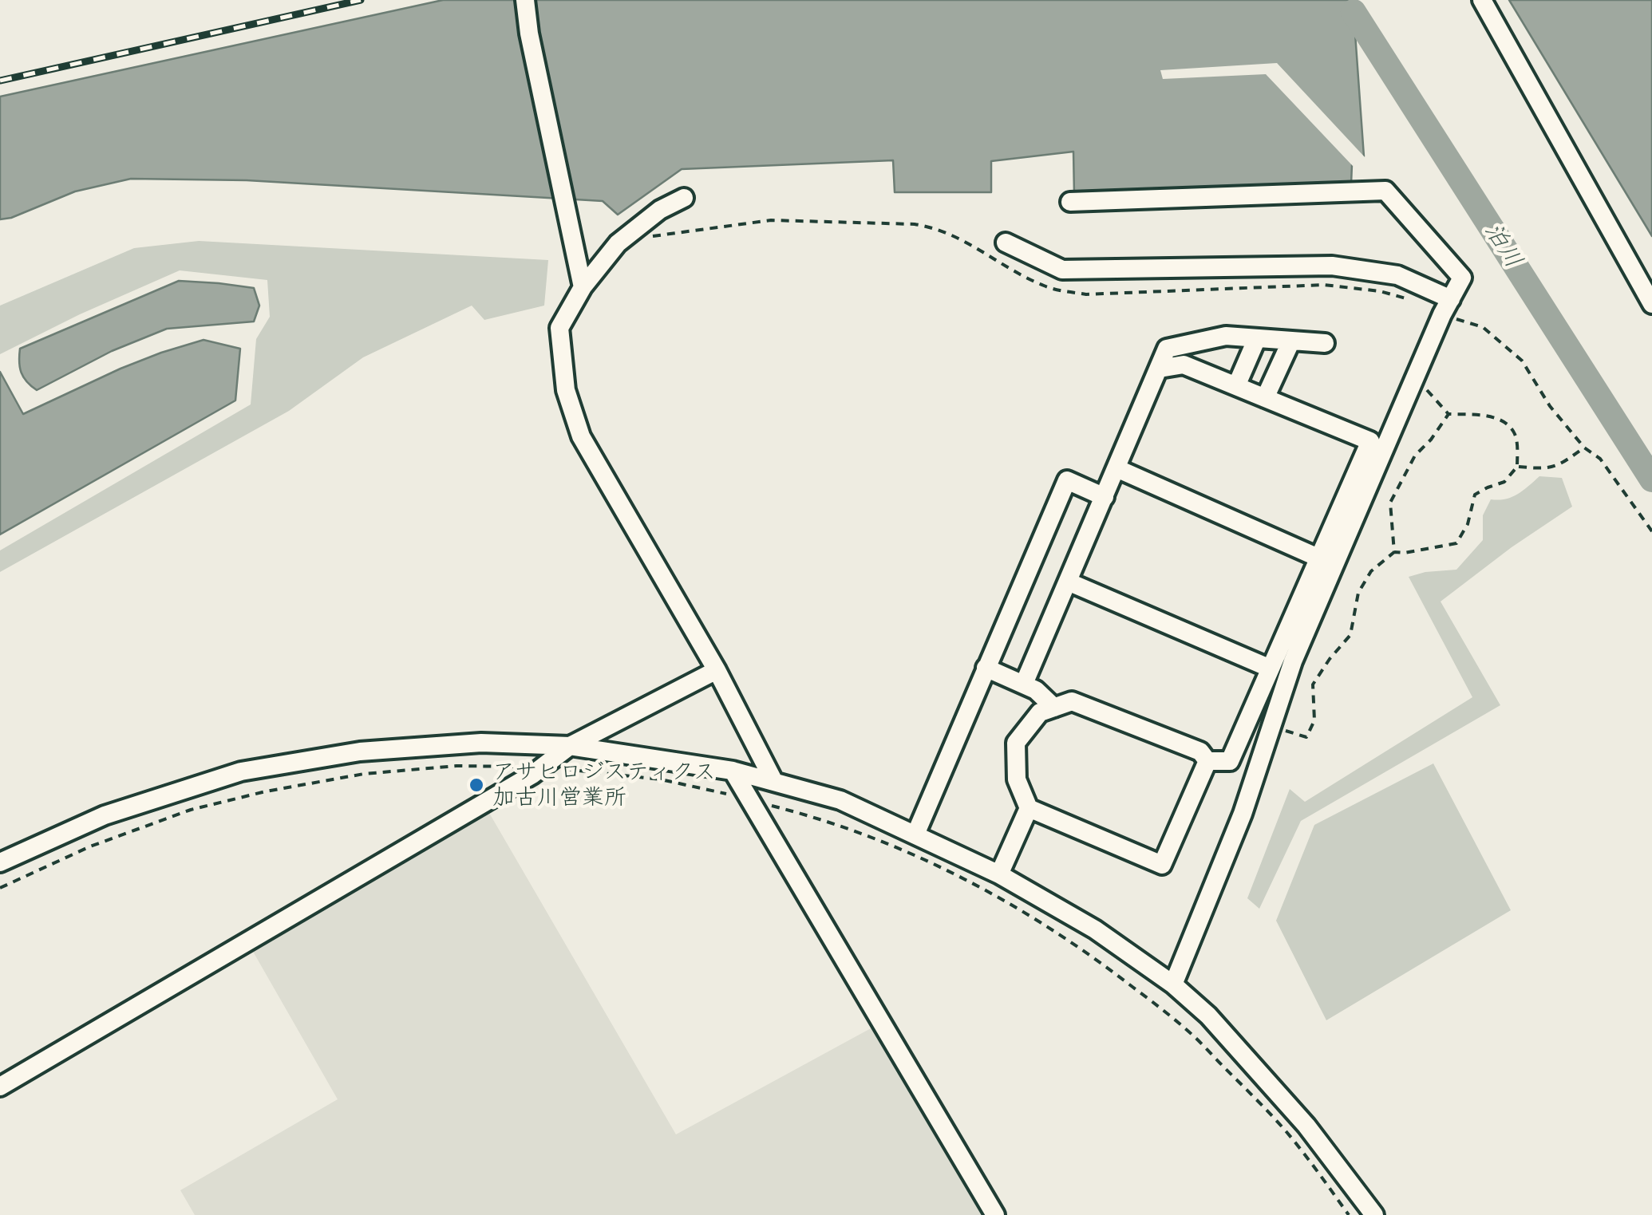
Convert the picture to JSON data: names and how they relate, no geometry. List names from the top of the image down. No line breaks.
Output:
{"water":["泊川"],"places":["アサヒロジスティクス 加古川営業所"]}
